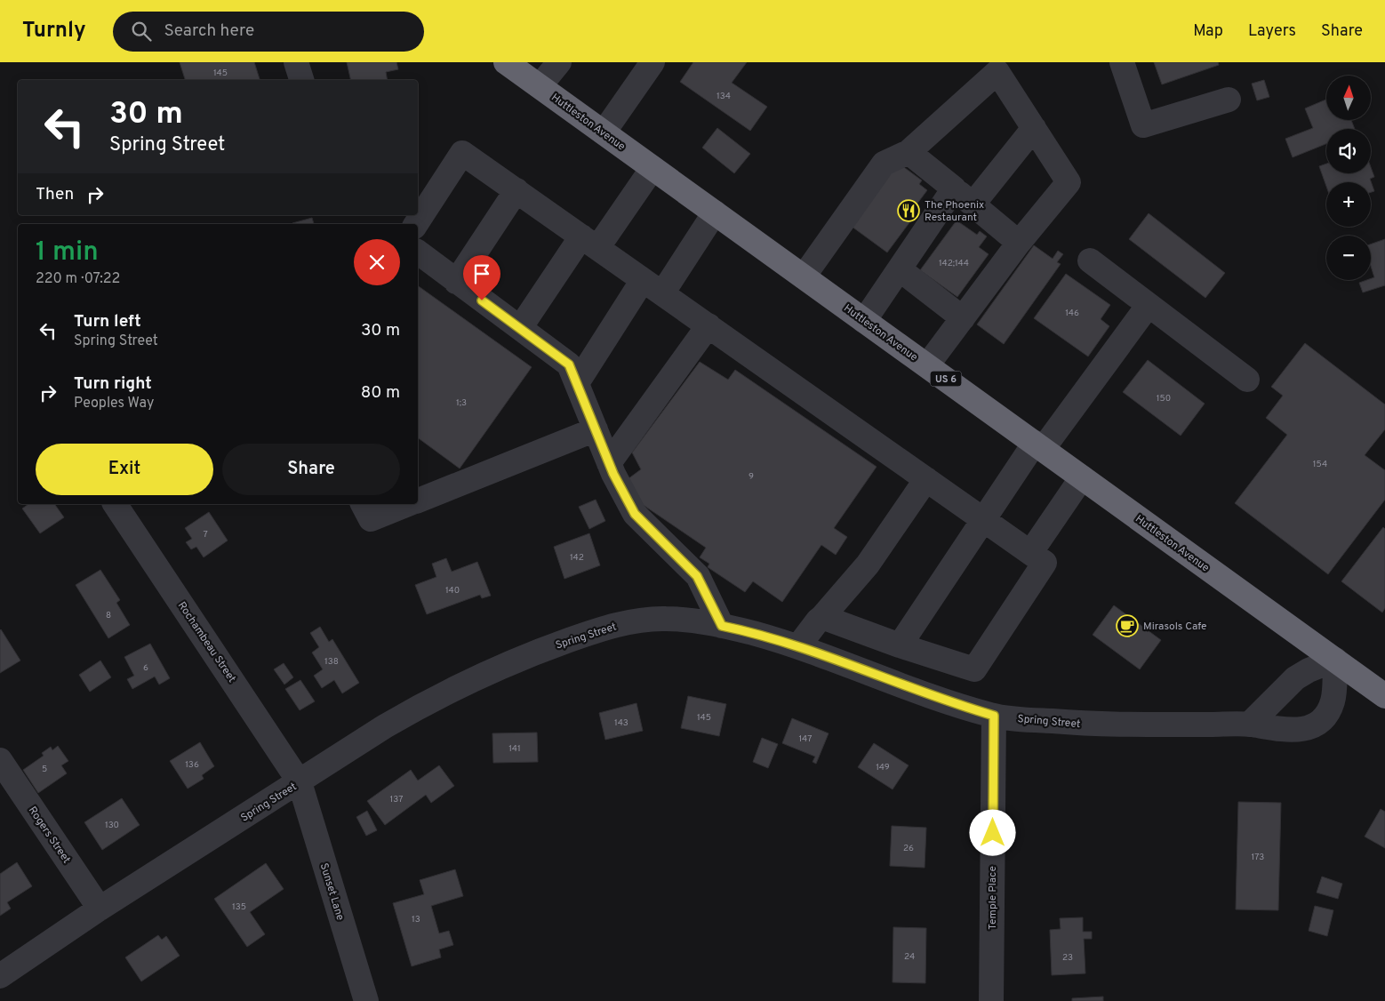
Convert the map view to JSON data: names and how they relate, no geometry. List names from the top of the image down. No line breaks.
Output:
{"streets":{"highway":["Huttleston Avenue","US 6"],"street":["Spring Street","Rochambeau Street","Rogers Street","Sunset Lane","Temple Place"]},"crossings":[["Huttleston Avenue","Spring Street"],["Spring Street","Rochambeau Street"],["Spring Street","Rogers Street"],["Spring Street","Sunset Lane"],["Spring Street","Temple Place"],["Rochambeau Street","Sunset Lane"]],"places":{"restaurant":["The Phoenix Restaurant"],"cafe":["Mirasols Cafe"]},"house_numbers":["145","134","142;144","146","150","1;3","154","9","7","142","140","8","138","6","145","143","147","141","136","149","5","137","130","26","173","135","13","24","23"],"north":"top","page":{"header":"Turnly","search":"Search here","nav":["Map","Layers","Share"],"map_buttons":["+","−"],"turn":["30 m","Spring Street"],"then":"Then","heading":["1 min","220 m · 07:22"],"list":[{"name":"Turn left","note":"Spring Street","value":"30 m"},{"name":"Turn right","note":"Peoples Way","value":"80 m"}],"buttons":["Exit","Share"]}}
